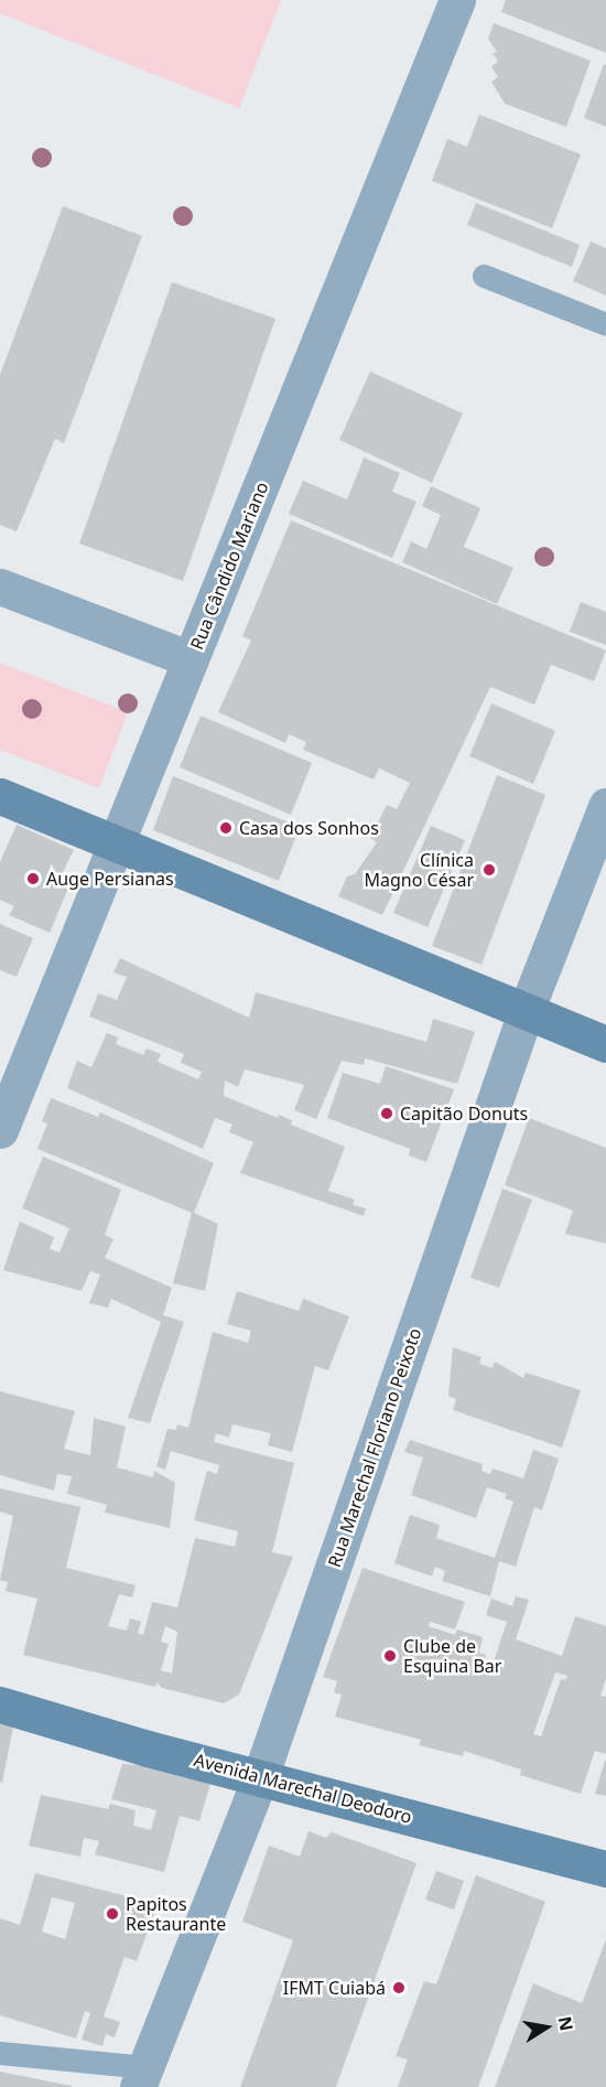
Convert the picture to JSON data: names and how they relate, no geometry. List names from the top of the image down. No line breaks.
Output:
{"streets":{"main road":["Avenida Marechal Deodoro"],"street":["Rua Cândido Mariano","Rua Marechal Floriano Peixoto"]},"crossings":[["Rua Marechal Floriano Peixoto","Avenida Marechal Deodoro"]],"places":["Casa dos Sonhos","Clínica Magno César","Auge Persianas","Capitão Donuts","Clube de Esquina Bar","Papitos Restaurante","IFMT Cuiabá"],"north":"right"}
